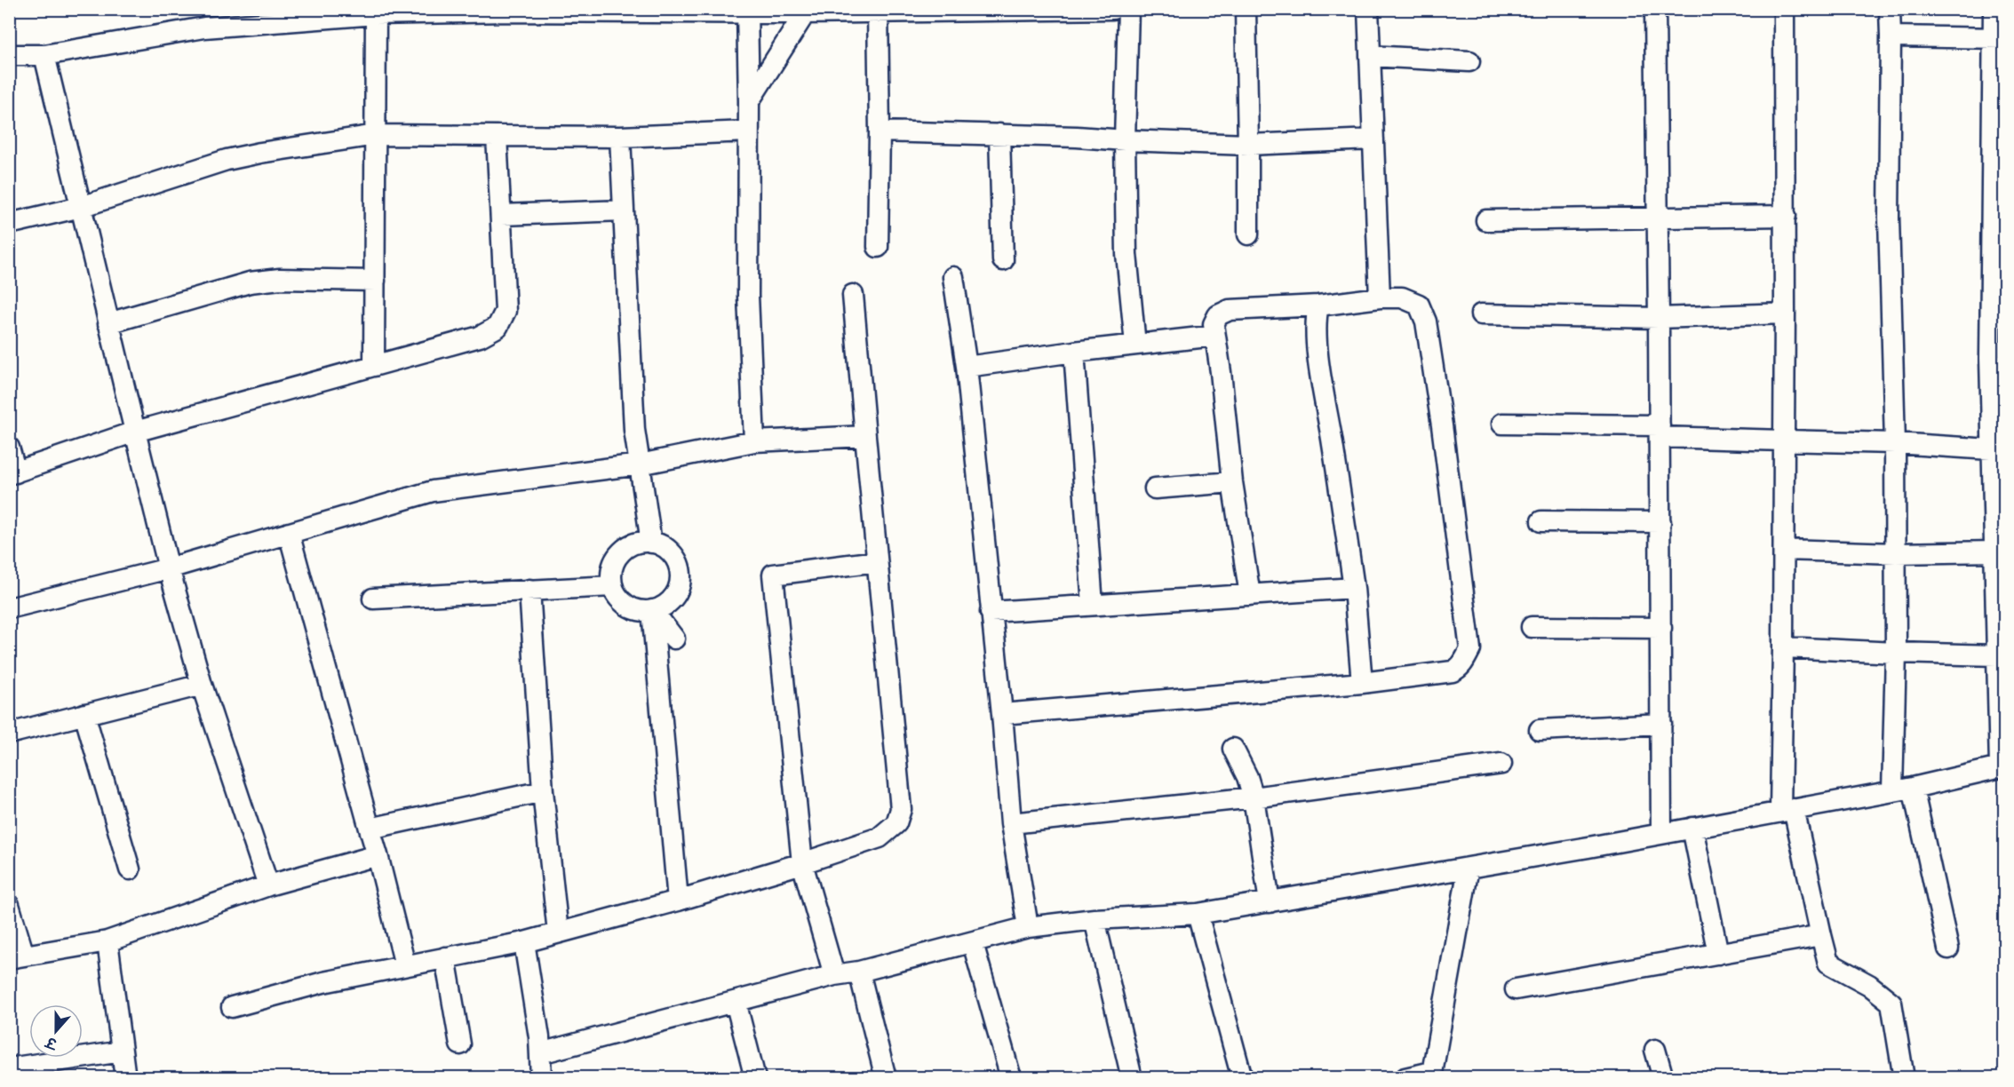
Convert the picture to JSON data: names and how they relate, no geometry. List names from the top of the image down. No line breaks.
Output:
{"north":"bottom"}
